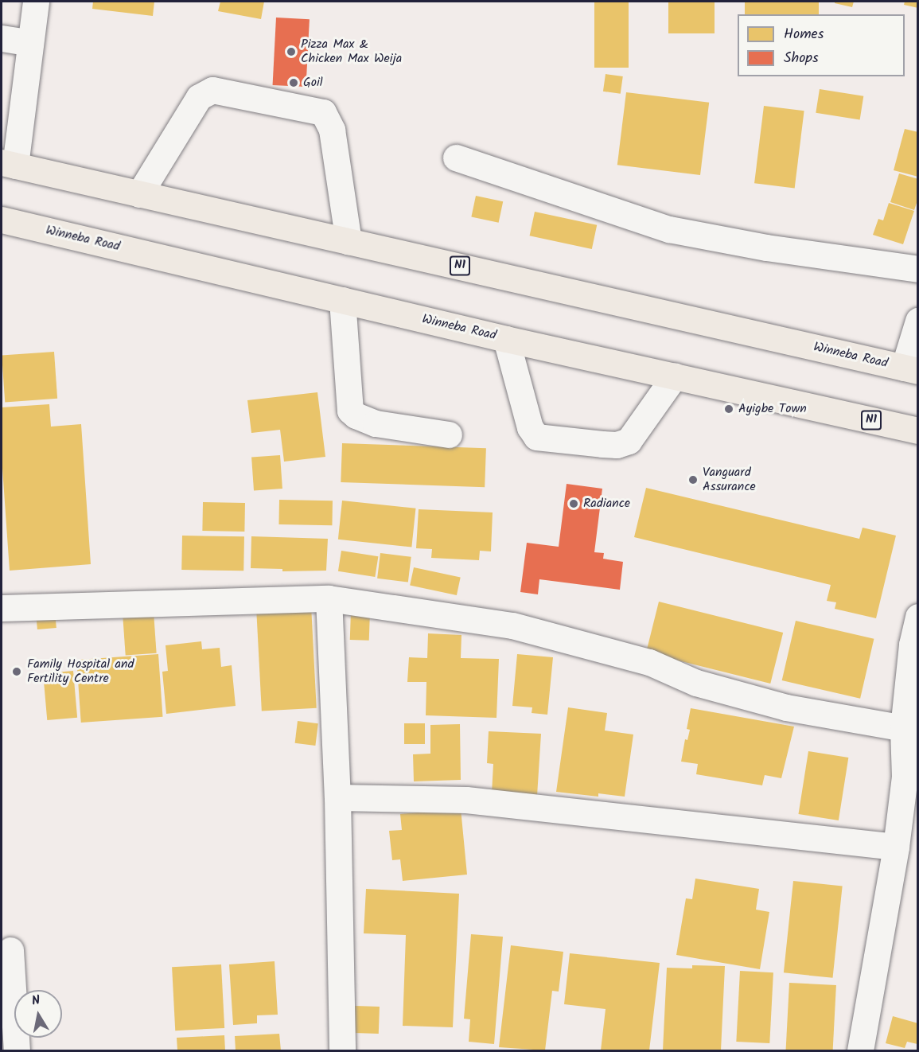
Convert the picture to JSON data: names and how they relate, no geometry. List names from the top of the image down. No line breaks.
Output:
{"streets":{"highway":["Winneba Road","N1"]},"places":["Pizza Max & Chicken Max Weija","Goil","Ayigbe Town","Vanguard Assurance","Radiance","Family Hospital and Fertility Centre"],"legend":["Homes","Shops"],"north":"top"}
